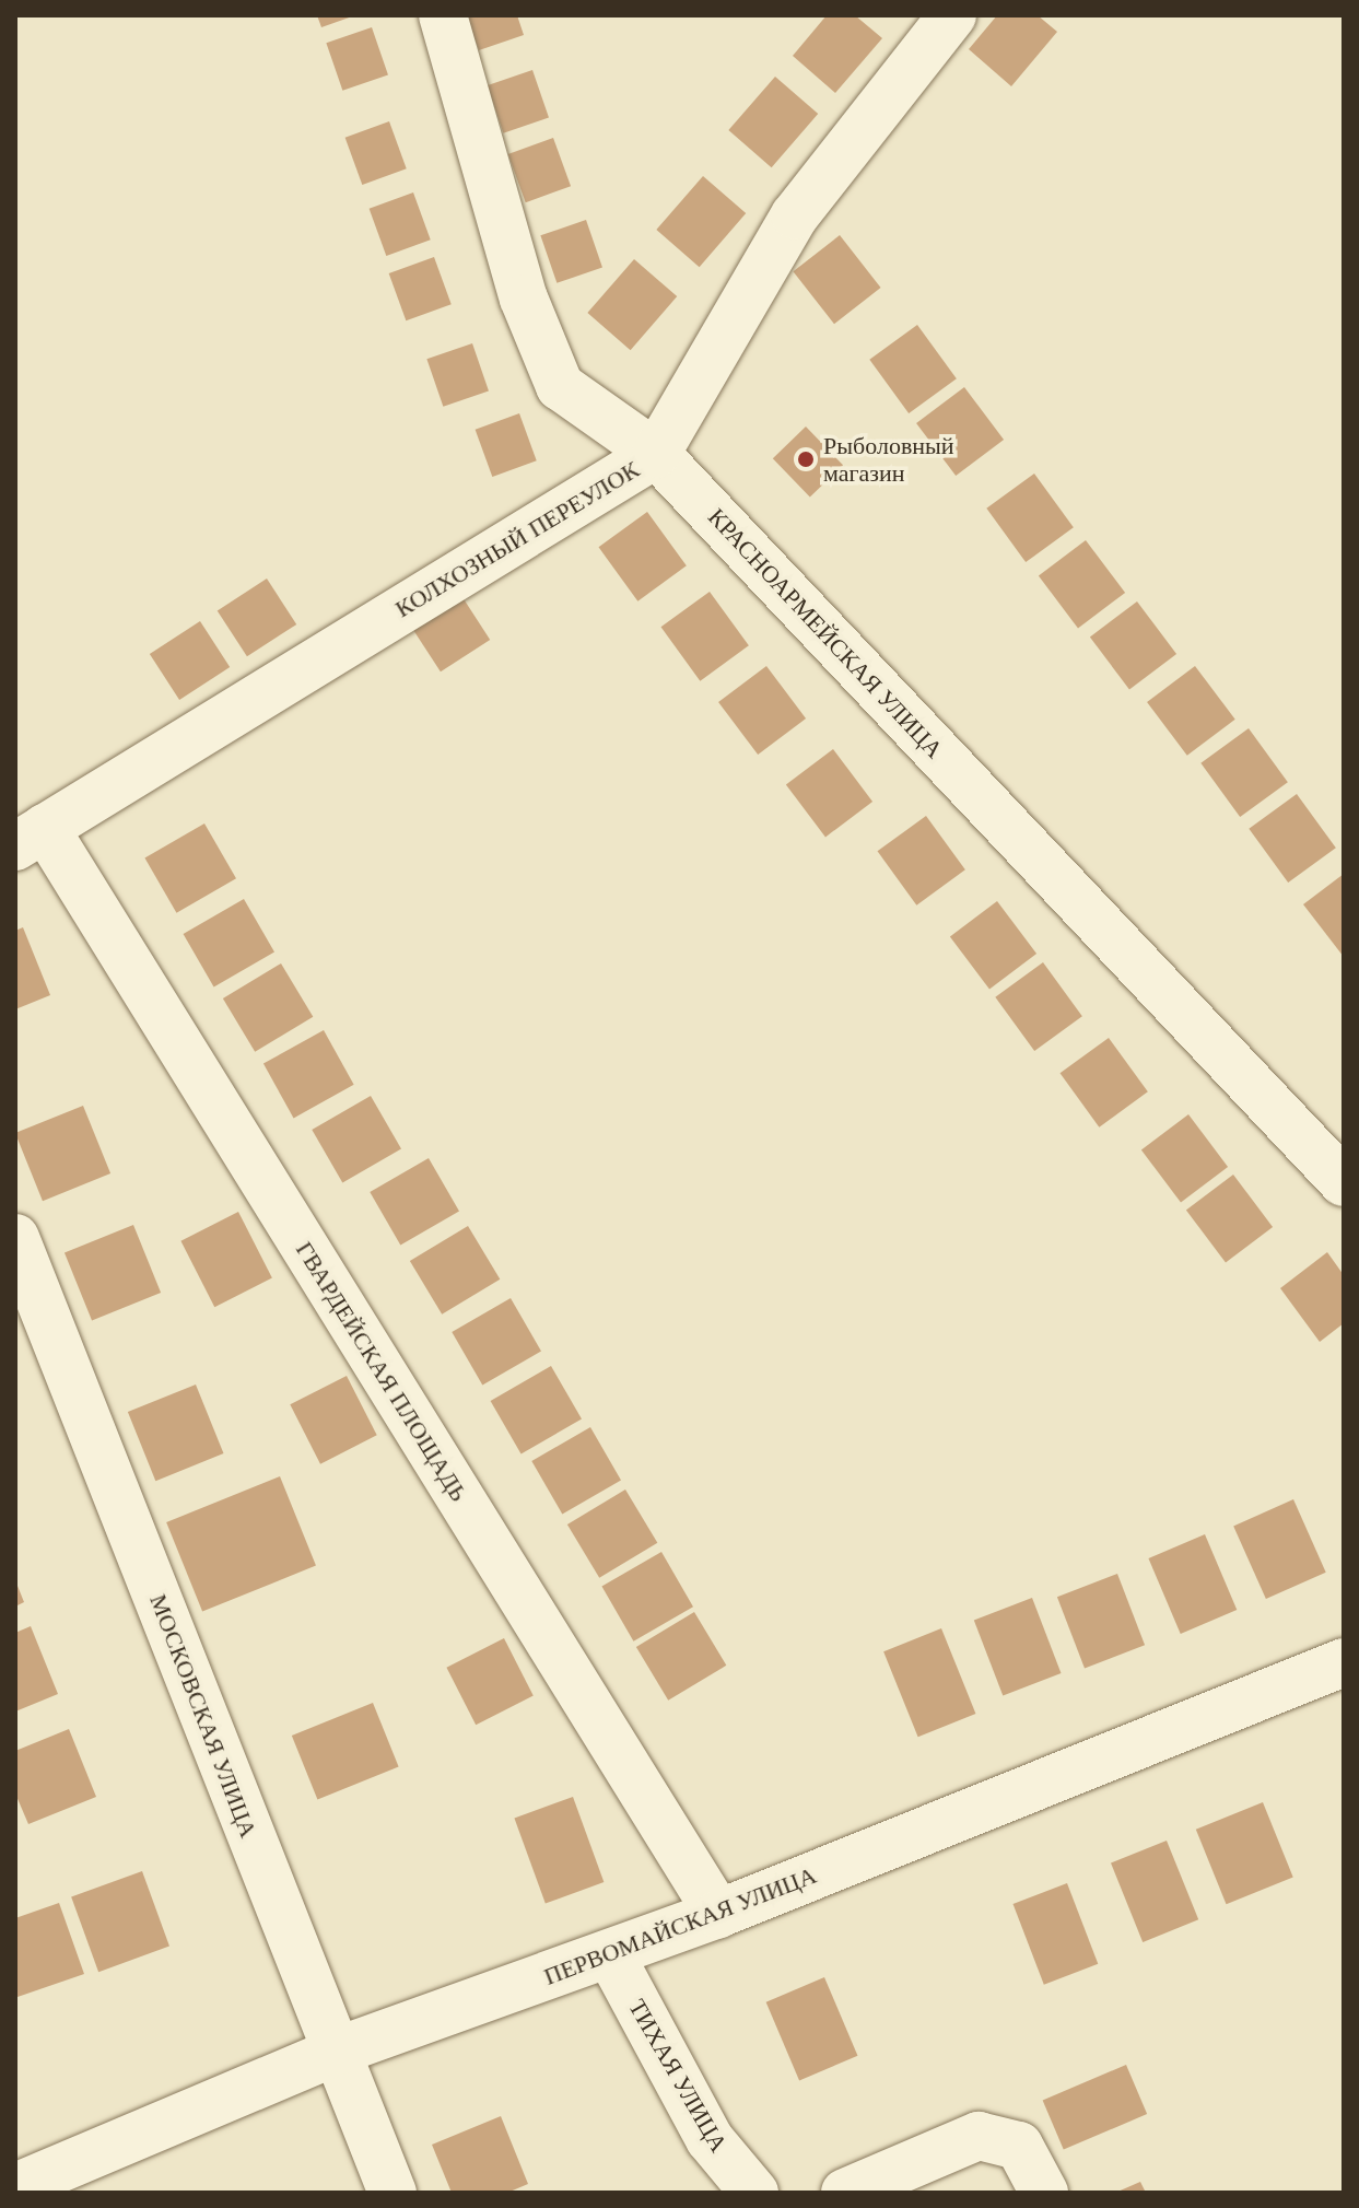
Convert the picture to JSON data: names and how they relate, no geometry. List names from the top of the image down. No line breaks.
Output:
{"streets":{"street":["КОЛХОЗНЫЙ ПЕРЕУЛОК","КРАСНОАРМЕЙСКАЯ УЛИЦА","ГВАРДЕЙСКАЯ ПЛОЩАДЬ","МОСКОВСКАЯ УЛИЦА","ПЕРВОМАЙСКАЯ УЛИЦА","ТИХАЯ УЛИЦА"]},"crossings":[["КОЛХОЗНЫЙ ПЕРЕУЛОК","КРАСНОАРМЕЙСКАЯ УЛИЦА"],["КОЛХОЗНЫЙ ПЕРЕУЛОК","ГВАРДЕЙСКАЯ ПЛОЩАДЬ"],["ГВАРДЕЙСКАЯ ПЛОЩАДЬ","ПЕРВОМАЙСКАЯ УЛИЦА"],["МОСКОВСКАЯ УЛИЦА","ПЕРВОМАЙСКАЯ УЛИЦА"],["ПЕРВОМАЙСКАЯ УЛИЦА","ТИХАЯ УЛИЦА"]],"places":["Рыболовный магазин"]}
